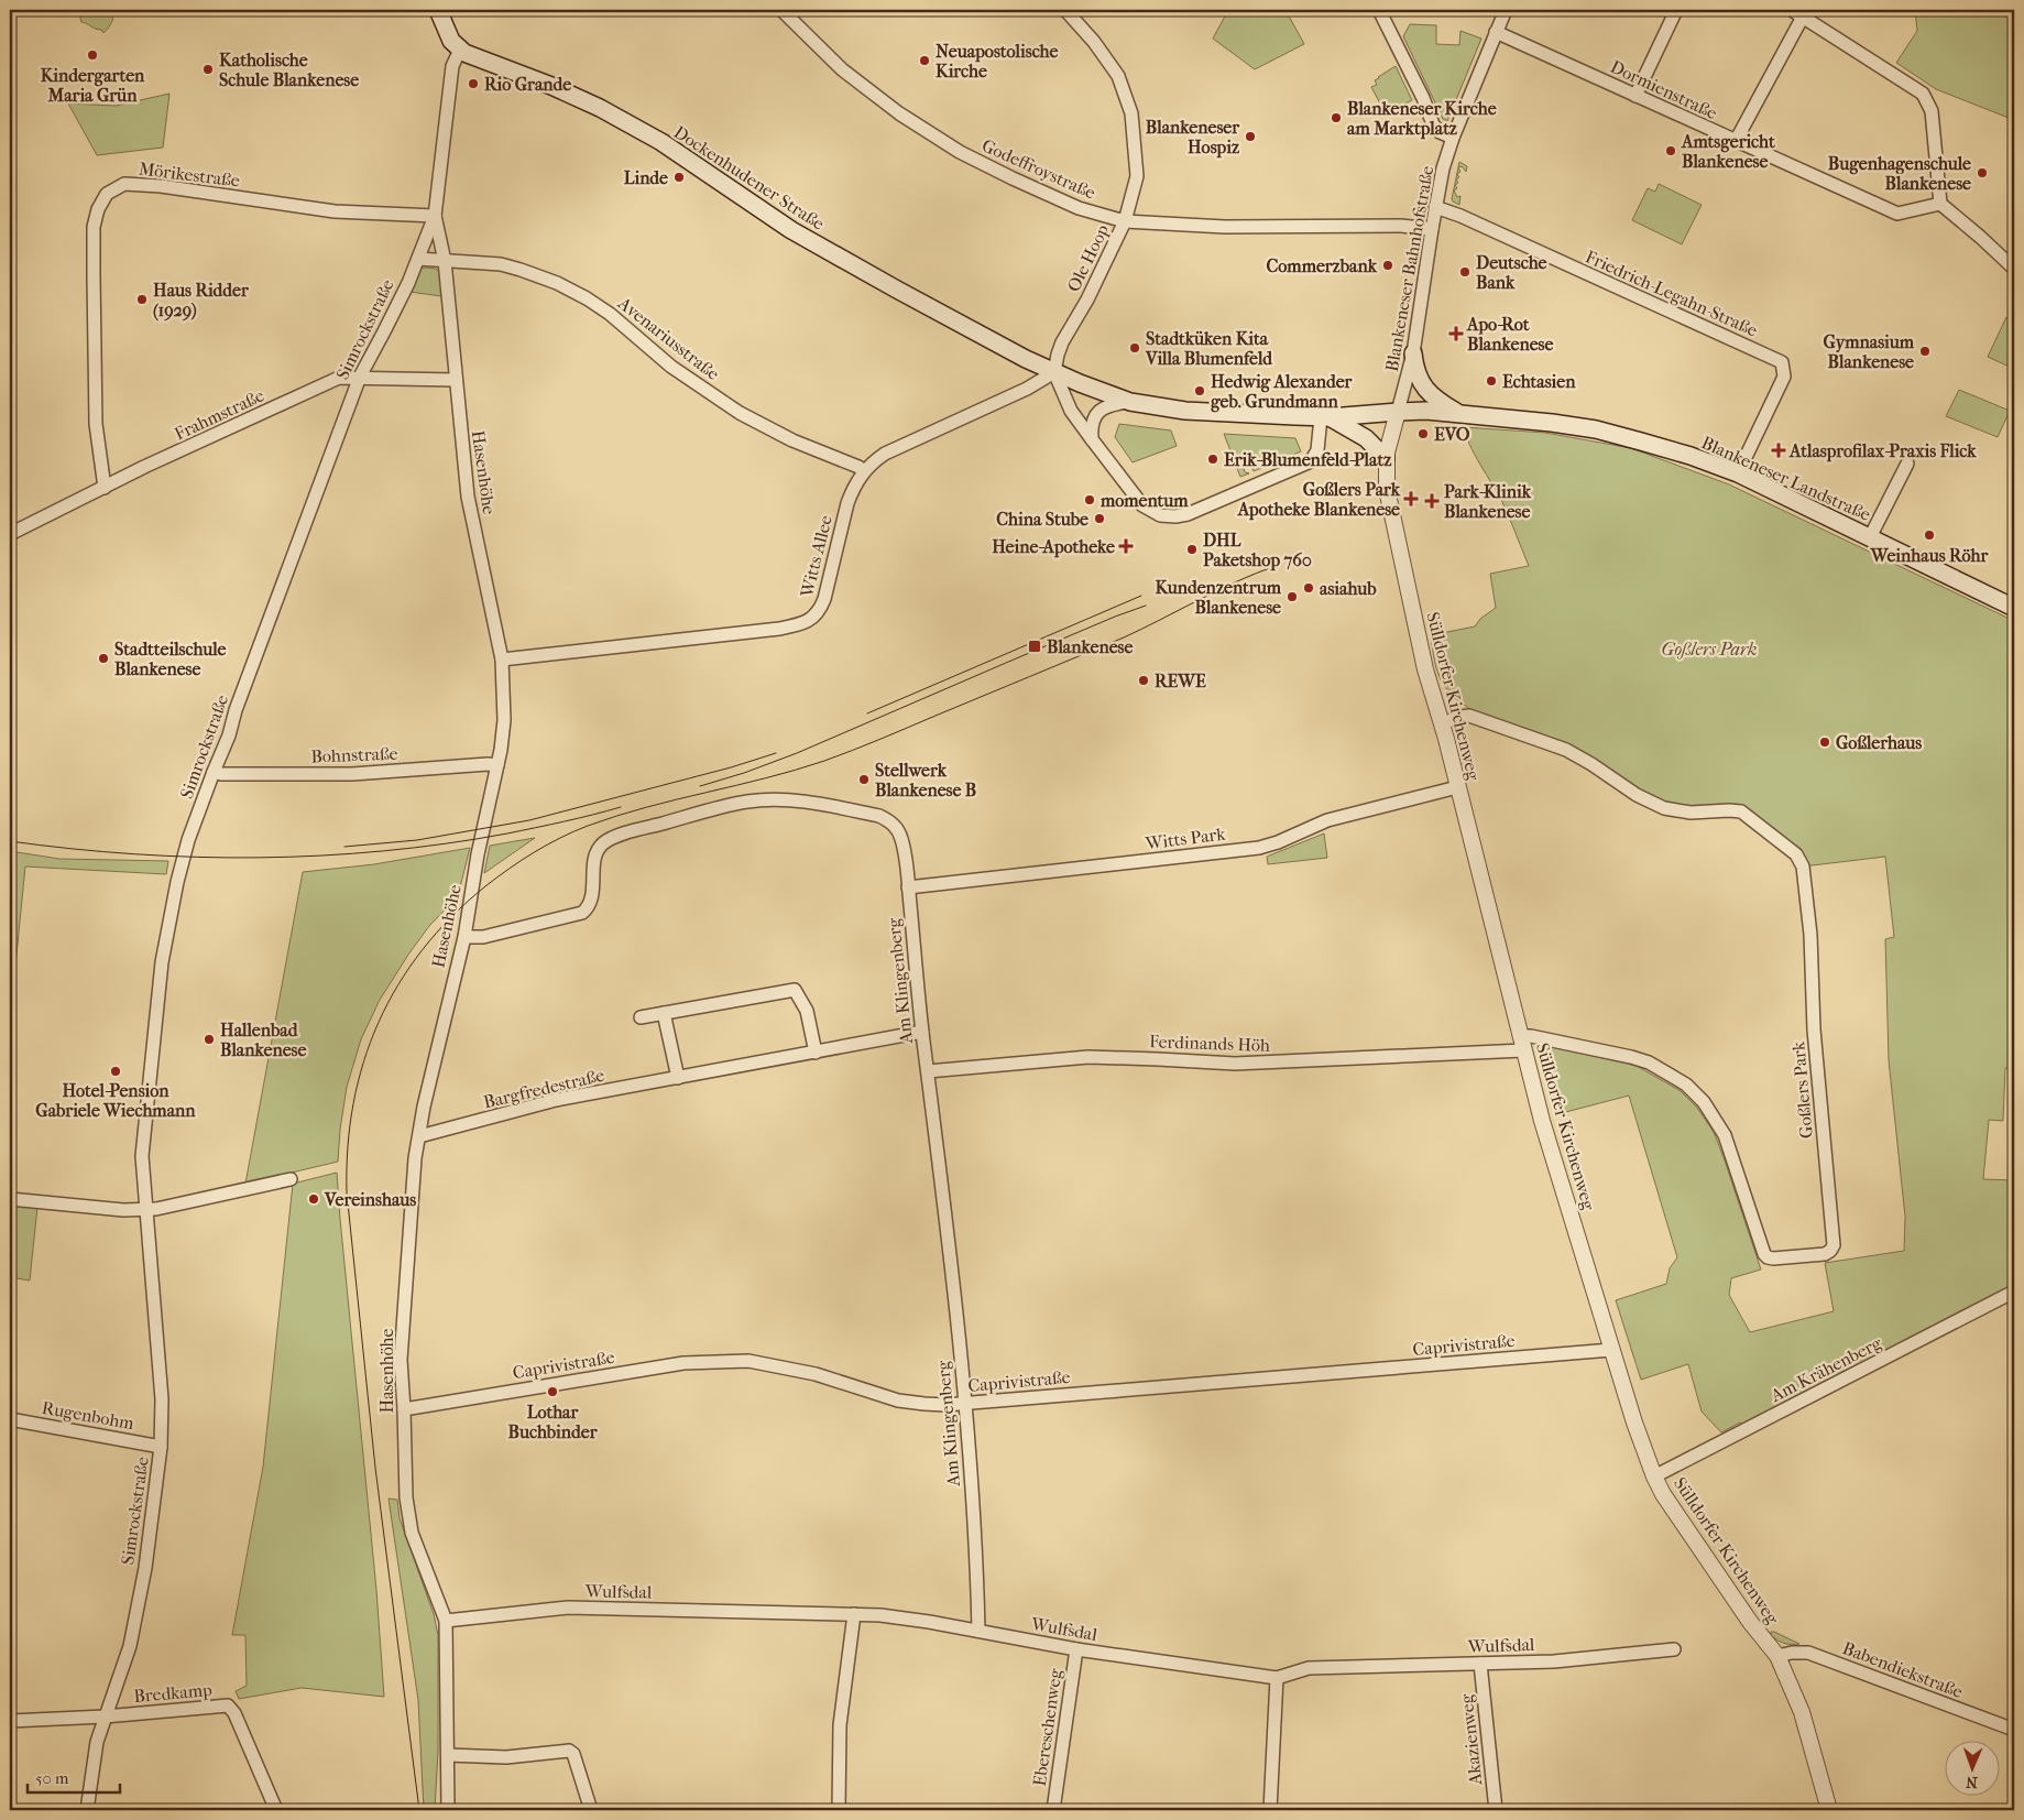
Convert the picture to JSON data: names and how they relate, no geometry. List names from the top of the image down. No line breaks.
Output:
{"streets":{"main road":["Dockenhudener Straße","Blankeneser Landstraße"],"street":["Dormienstraße","Godeffroystraße","Mörikestraße","Ole Hoop","Blankeneser Bahnhofstraße","Friedrich-Legahn-Straße","Simrockstraße","Avenariusstraße","Frahmstraße","Hasenhöhe","Witts Allee","Sülldorfer Kirchenweg","Bohnstraße","Witts Park","Am Klingenberg","Ferdinands Höh","Bargfredestraße","Goßlers Park","Caprivistraße","Am Krähenberg","Rugenbohm","Wulfsdal","Babendiekstraße","Bredkamp","Ebereschenweg","Akazienweg"]},"crossings":[["Dormienstraße","Blankeneser Bahnhofstraße"],["Godeffroystraße","Ole Hoop"],["Godeffroystraße","Blankeneser Bahnhofstraße"],["Mörikestraße","Simrockstraße"],["Mörikestraße","Frahmstraße"],["Mörikestraße","Hasenhöhe"],["Dockenhudener Straße","Ole Hoop"],["Dockenhudener Straße","Hasenhöhe"],["Dockenhudener Straße","Witts Allee"],["Ole Hoop","Witts Allee"],["Blankeneser Bahnhofstraße","Friedrich-Legahn-Straße"],["Blankeneser Bahnhofstraße","Blankeneser Landstraße"],["Blankeneser Bahnhofstraße","Sülldorfer Kirchenweg"],["Friedrich-Legahn-Straße","Blankeneser Landstraße"],["Simrockstraße","Frahmstraße"],["Simrockstraße","Hasenhöhe"],["Simrockstraße","Bohnstraße"],["Simrockstraße","Rugenbohm"],["Simrockstraße","Bredkamp"],["Avenariusstraße","Hasenhöhe"],["Avenariusstraße","Witts Allee"],["Frahmstraße","Hasenhöhe"],["Hasenhöhe","Witts Allee"],["Hasenhöhe","Bohnstraße"],["Hasenhöhe","Am Klingenberg"],["Hasenhöhe","Bargfredestraße"],["Hasenhöhe","Caprivistraße"],["Hasenhöhe","Wulfsdal"],["Blankeneser Landstraße","Sülldorfer Kirchenweg"],["Sülldorfer Kirchenweg","Witts Park"],["Sülldorfer Kirchenweg","Ferdinands Höh"],["Sülldorfer Kirchenweg","Goßlers Park"],["Sülldorfer Kirchenweg","Caprivistraße"],["Sülldorfer Kirchenweg","Am Krähenberg"],["Sülldorfer Kirchenweg","Babendiekstraße"],["Witts Park","Am Klingenberg"],["Am Klingenberg","Ferdinands Höh"],["Am Klingenberg","Bargfredestraße"],["Am Klingenberg","Caprivistraße"],["Am Klingenberg","Wulfsdal"],["Ferdinands Höh","Goßlers Park"],["Wulfsdal","Ebereschenweg"],["Wulfsdal","Akazienweg"]],"parks":["Goßlers Park"],"places":{"other":["Kindergarten Maria Grün","Neuapostolische Kirche","Katholische Schule Blankenese","Rio Grande","Blankeneser Kirche am Marktplatz","Blankeneser Hospiz","Amtsgericht Blankenese","Bugenhagenschule Blankenese","Linde","Commerzbank","Deutsche Bank","Haus Ridder (1929)","Stadtküken Kita Villa Blumenfeld","Gymnasium Blankenese","Echtasien","Hedwig Alexander geb. Grundmann","EVO","Erik-Blumenfeld-Platz","momentum","China Stube","Weinhaus Röhr","DHL Paketshop 760","asiahub","Kundenzentrum Blankenese","Stadtteilschule Blankenese","REWE","Goßlerhaus","Stellwerk Blankenese B","Hallenbad Blankenese","Hotel-Pension Gabriele Wiechmann","Vereinshaus","Lothar Buchbinder"],"health":["Apo-Rot Blankenese","Atlasprofilax-Praxis Flick","Goßlers Park Apotheke Blankenese","Park-Klinik Blankenese","Heine-Apotheke"],"transit":["Blankenese"]},"scale_bar":"50 m","north":"bottom"}
